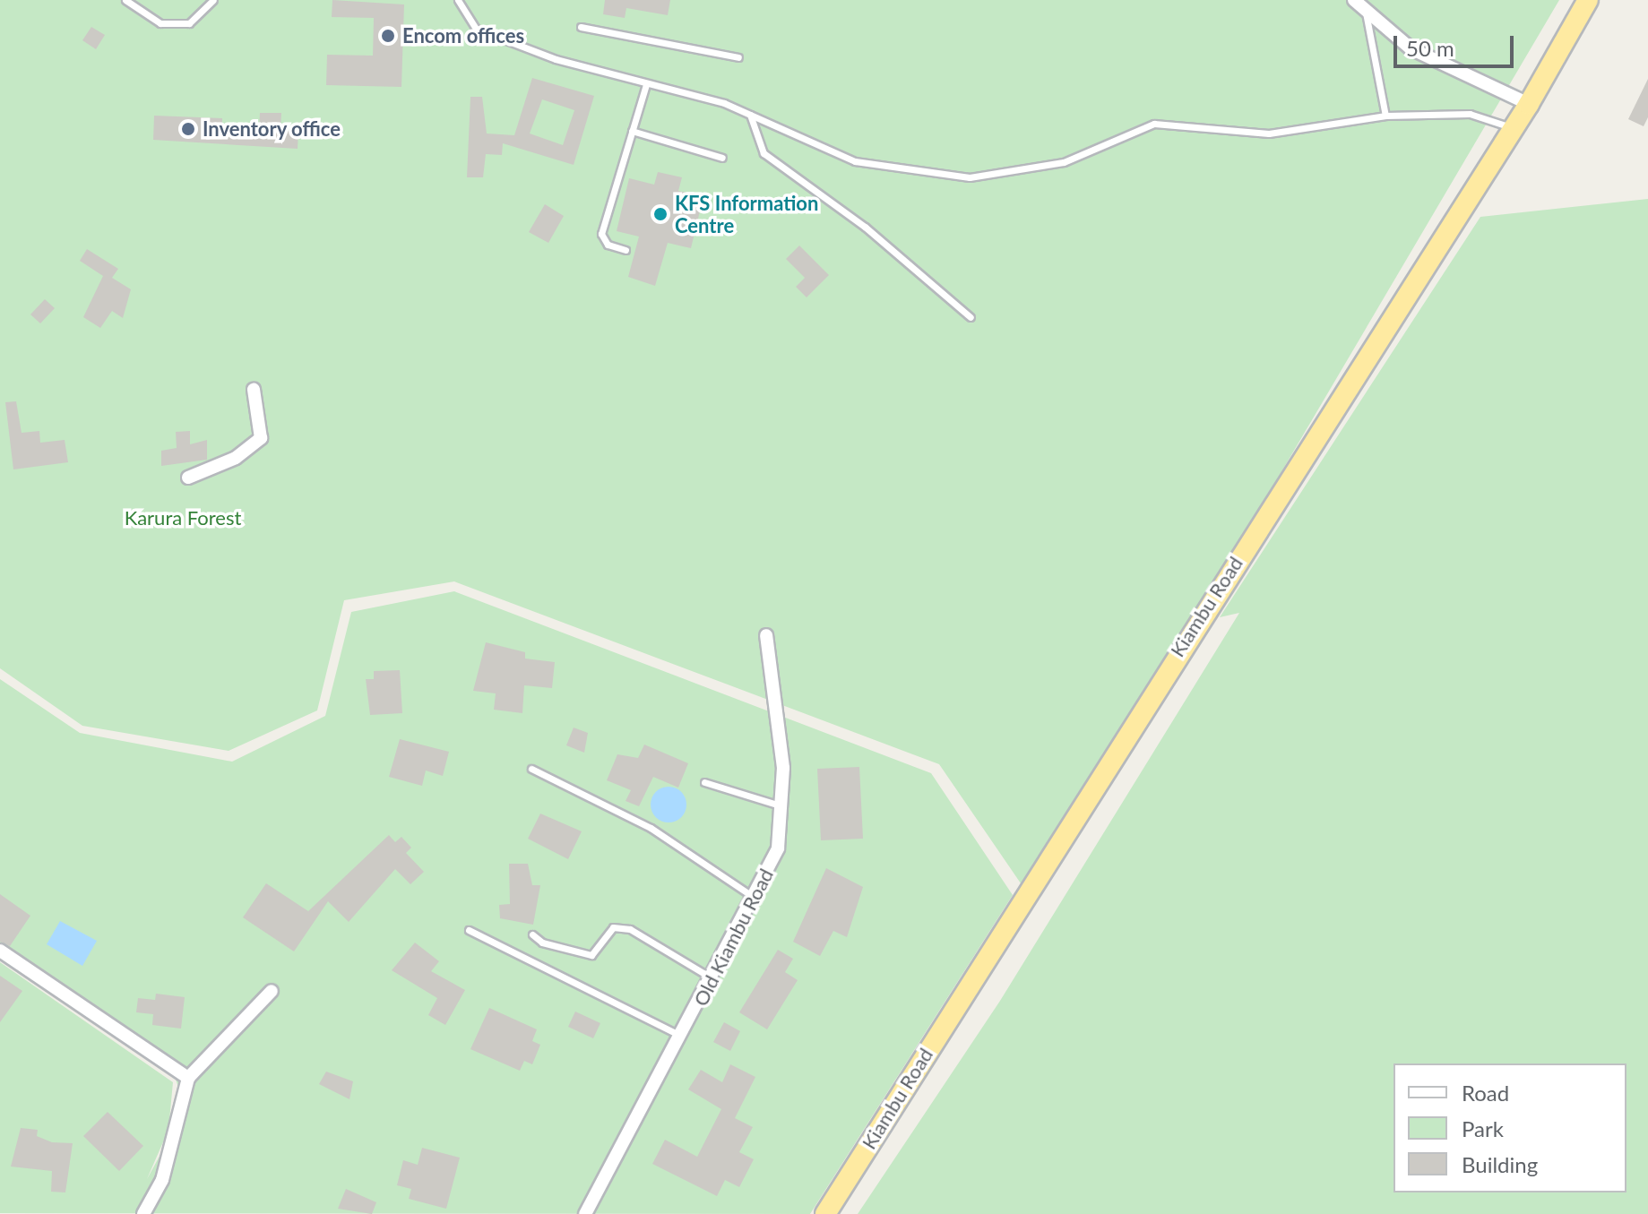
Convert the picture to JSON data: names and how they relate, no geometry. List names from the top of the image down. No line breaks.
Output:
{"streets":{"highway":["Kiambu Road"],"street":["Old Kiambu Road"]},"parks":["Karura Forest"],"places":["Encom offices","Inventory office","KFS Information Centre"],"legend":["Road","Park","Building"],"scale_bar":"50 m"}
